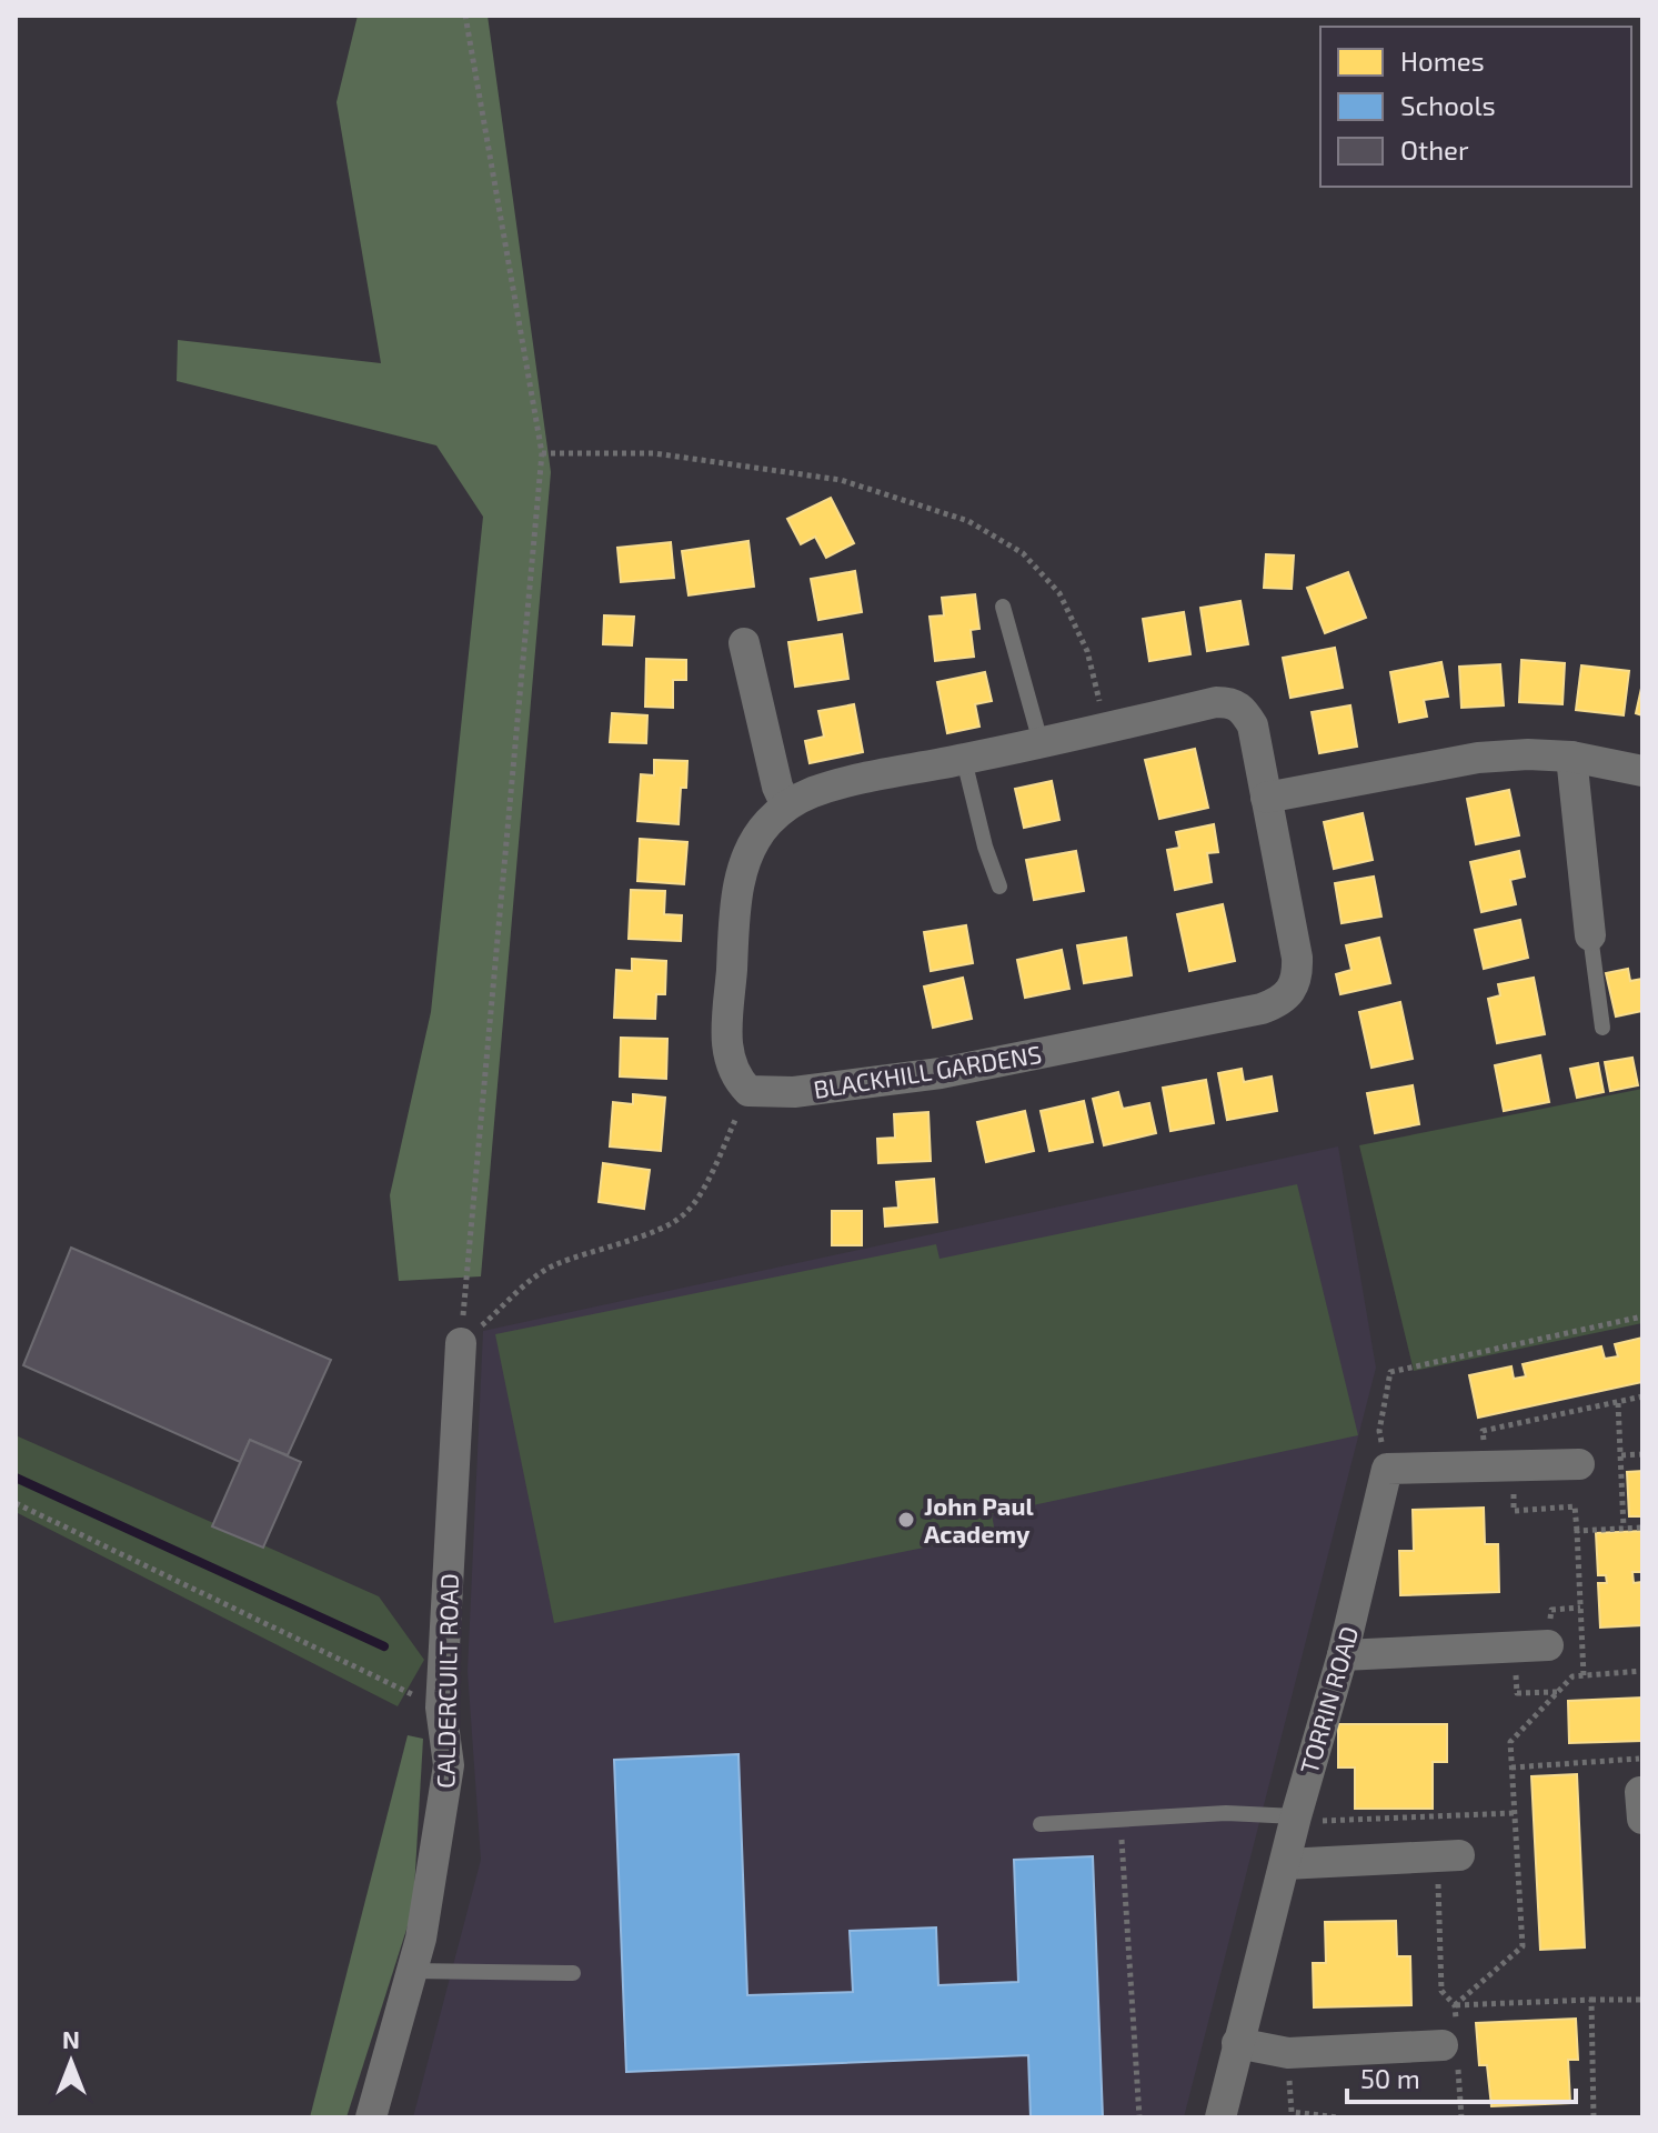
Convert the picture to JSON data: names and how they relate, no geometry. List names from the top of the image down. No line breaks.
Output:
{"streets":{"street":["BLACKHILL GARDENS","CALDERCUILT ROAD","TORRIN ROAD"]},"places":["John Paul Academy"],"legend":["Homes","Schools","Other"],"scale_bar":"50 m","north":"top"}
